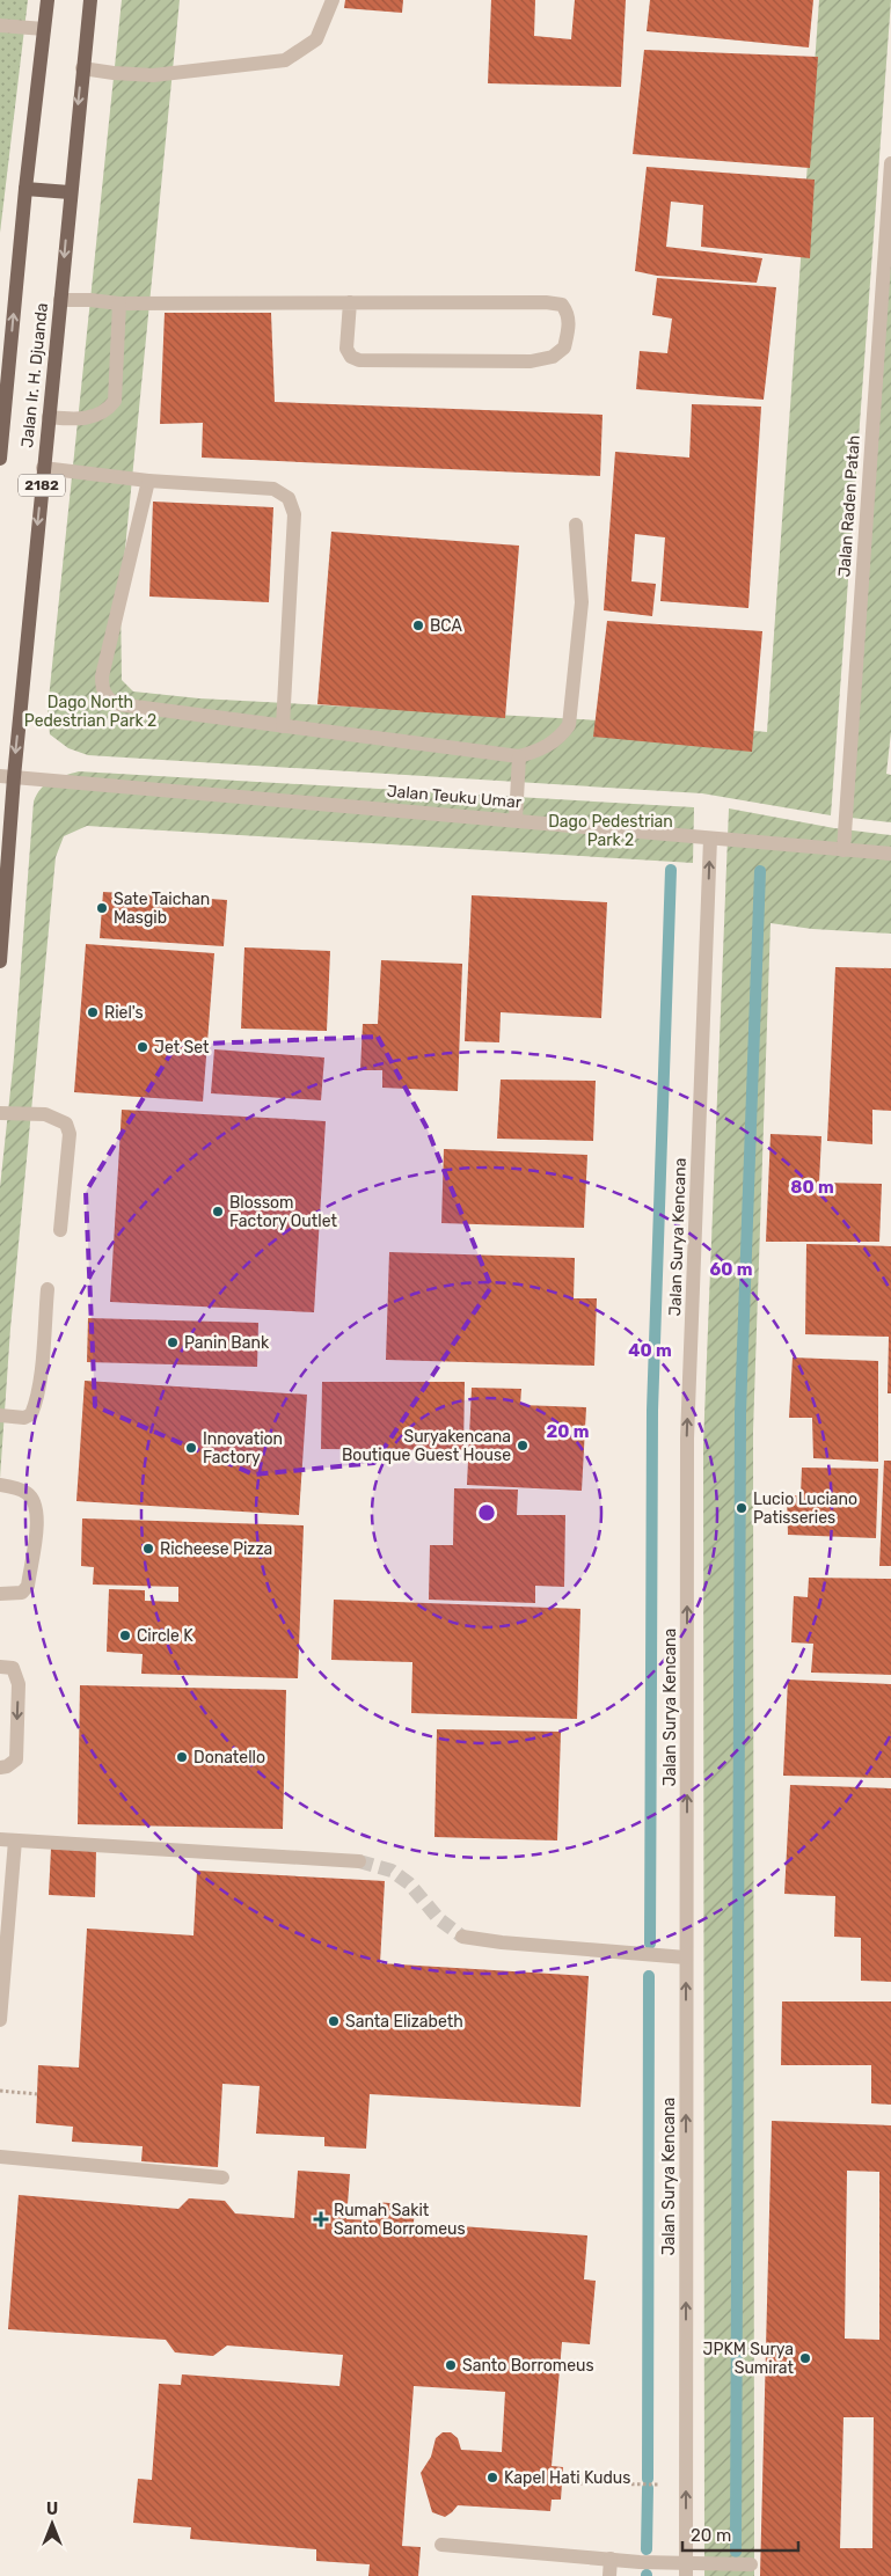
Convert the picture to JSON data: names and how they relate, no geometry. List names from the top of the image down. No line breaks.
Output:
{"streets":{"main road":["Jalan Ir. H. Djuanda","2182"],"street":["Jalan Raden Patah","Jalan Teuku Umar","Jalan Surya Kencana"]},"crossings":[["Jalan Ir. H. Djuanda","Jalan Teuku Umar"],["Jalan Raden Patah","Jalan Teuku Umar"],["Jalan Teuku Umar","Jalan Surya Kencana"]],"one_way":["Jalan Surya Kencana"],"parks":["Dago North Pedestrian Park 2","Dago Pedestrian Park 2"],"places":{"other":["BCA","Sate Taichan Masgib","Riel's","Jet Set","Blossom Factory Outlet","Panin Bank","Suryakencana Boutique Guest House","Innovation Factory","Lucio Luciano Patisseries","Richeese Pizza","Circle K","Donatello","Santa Elizabeth","JPKM Surya Sumirat","Santo Borromeus","Kapel Hati Kudus"],"health":["Rumah Sakit Santo Borromeus"]},"scale_bar":"20 m","north":"top","rings":["80 m","60 m","40 m","20 m"]}
